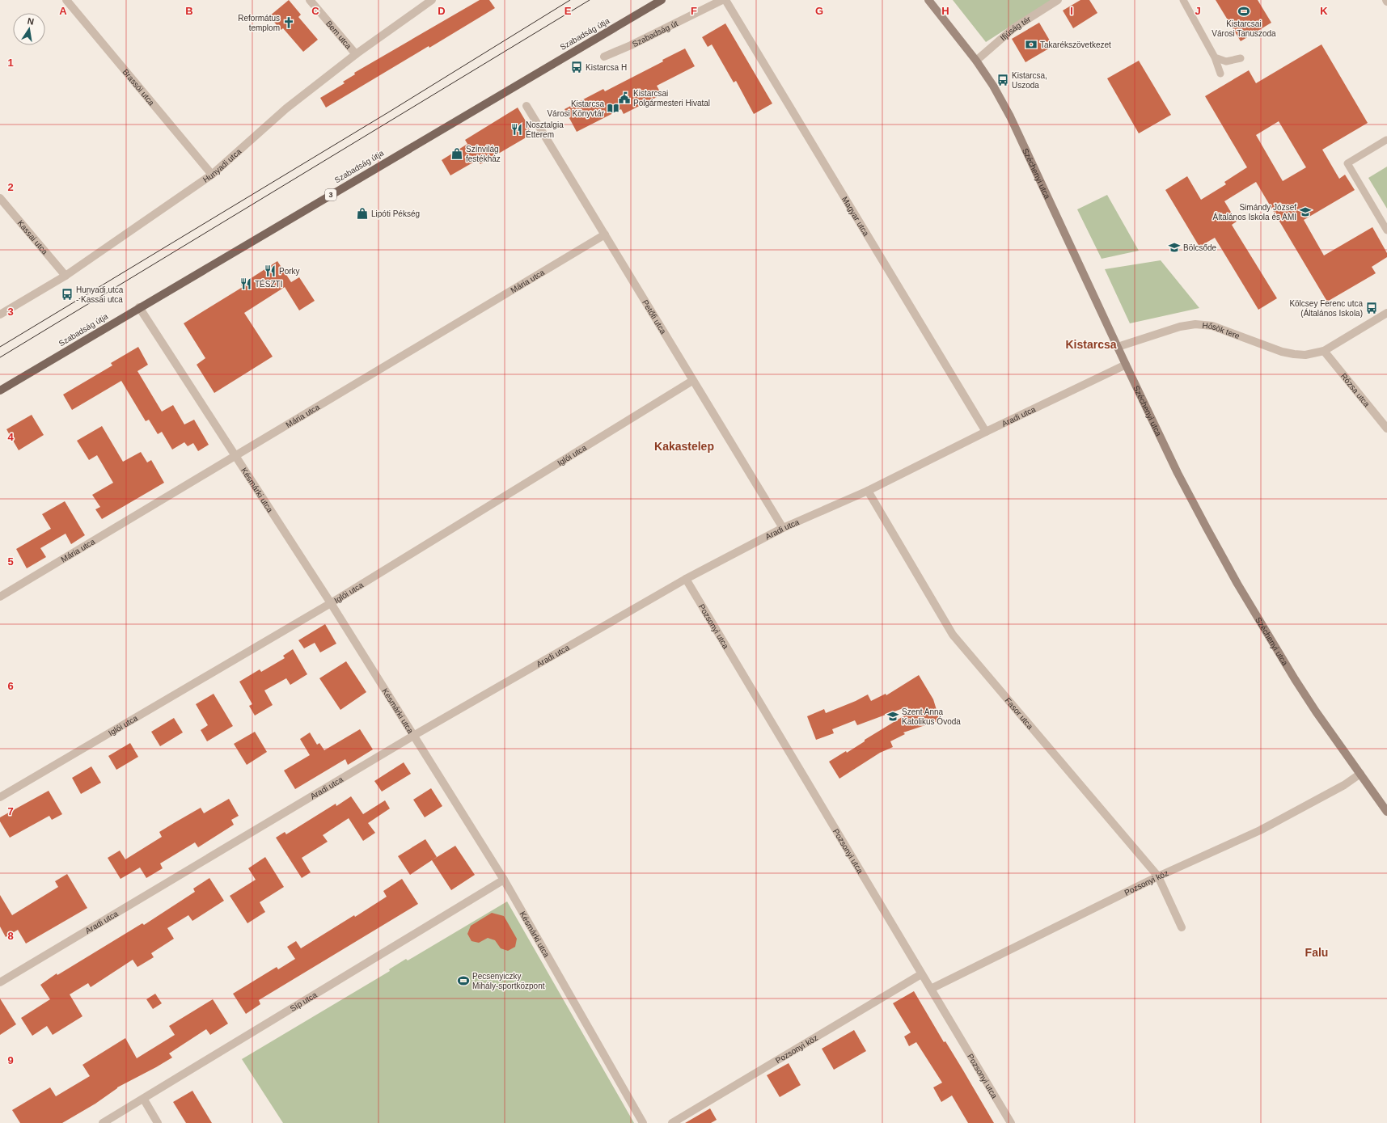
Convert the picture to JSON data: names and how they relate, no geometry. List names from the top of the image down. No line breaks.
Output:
{"streets":{"main road":["Szabadság útja","Széchenyi utca","3"],"street":["Ifjúság tér","Szabadság út","Bem utca","Brassói utca","Hunyadi utca","Magyar utca","Kassai utca","Mária utca","Petőfi utca","Hősök tere","Rózsa utca","Aradi utca","Iglói utca","Késmárki utca","Pozsonyi utca","Fasor utca","Pozsonyi köz","Síp utca"]},"crossings":[["Ifjúság tér","Széchenyi utca"],["Bem utca","Hunyadi utca"],["Szabadság útja","Késmárki utca"],["Brassói utca","Hunyadi utca"],["Hunyadi utca","Kassai utca"],["Széchenyi utca","Hősök tere"],["Széchenyi utca","Aradi utca"],["Széchenyi utca","Pozsonyi köz"],["Magyar utca","Aradi utca"],["Mária utca","Petőfi utca"],["Mária utca","Késmárki utca"],["Petőfi utca","Aradi utca"],["Petőfi utca","Iglói utca"],["Hősök tere","Rózsa utca"],["Aradi utca","Késmárki utca"],["Aradi utca","Pozsonyi utca"],["Aradi utca","Fasor utca"],["Iglói utca","Késmárki utca"],["Késmárki utca","Síp utca"],["Pozsonyi utca","Pozsonyi köz"],["Fasor utca","Pozsonyi köz"]],"districts":["Kistarcsa","Kakastelep","Falu"],"places":{"sports":["Kistarcsai Városi Tanuszoda","Pecsenyiczky Mihály-sportközpont"],"church":["Református templom"],"bank":["Takarékszövetkezet"],"bus stop":["Kistarcsa H","Kistarcsa, Uszoda","Hunyadi utca - Kassai utca","Kölcsey Ferenc utca (Általános Iskola)"],"public building":["Kistarcsai Polgármesteri Hivatal"],"library":["Kistarcsa Városi Könyvtár"],"restaurant":["Nosztalgia Étterem","Porky","TÉSZTI"],"shop":["Színvilág festékház","Lipóti Pékség"],"school or university":["Simándy József Általános Iskola és AMI","Bölcsőde","Szent Anna Katolikus Óvoda"]},"north":"top","grid":{"columns":["A","B","C","D","E","F","G","H","I","J","K"],"rows":["1","2","3","4","5","6","7","8","9"]}}
